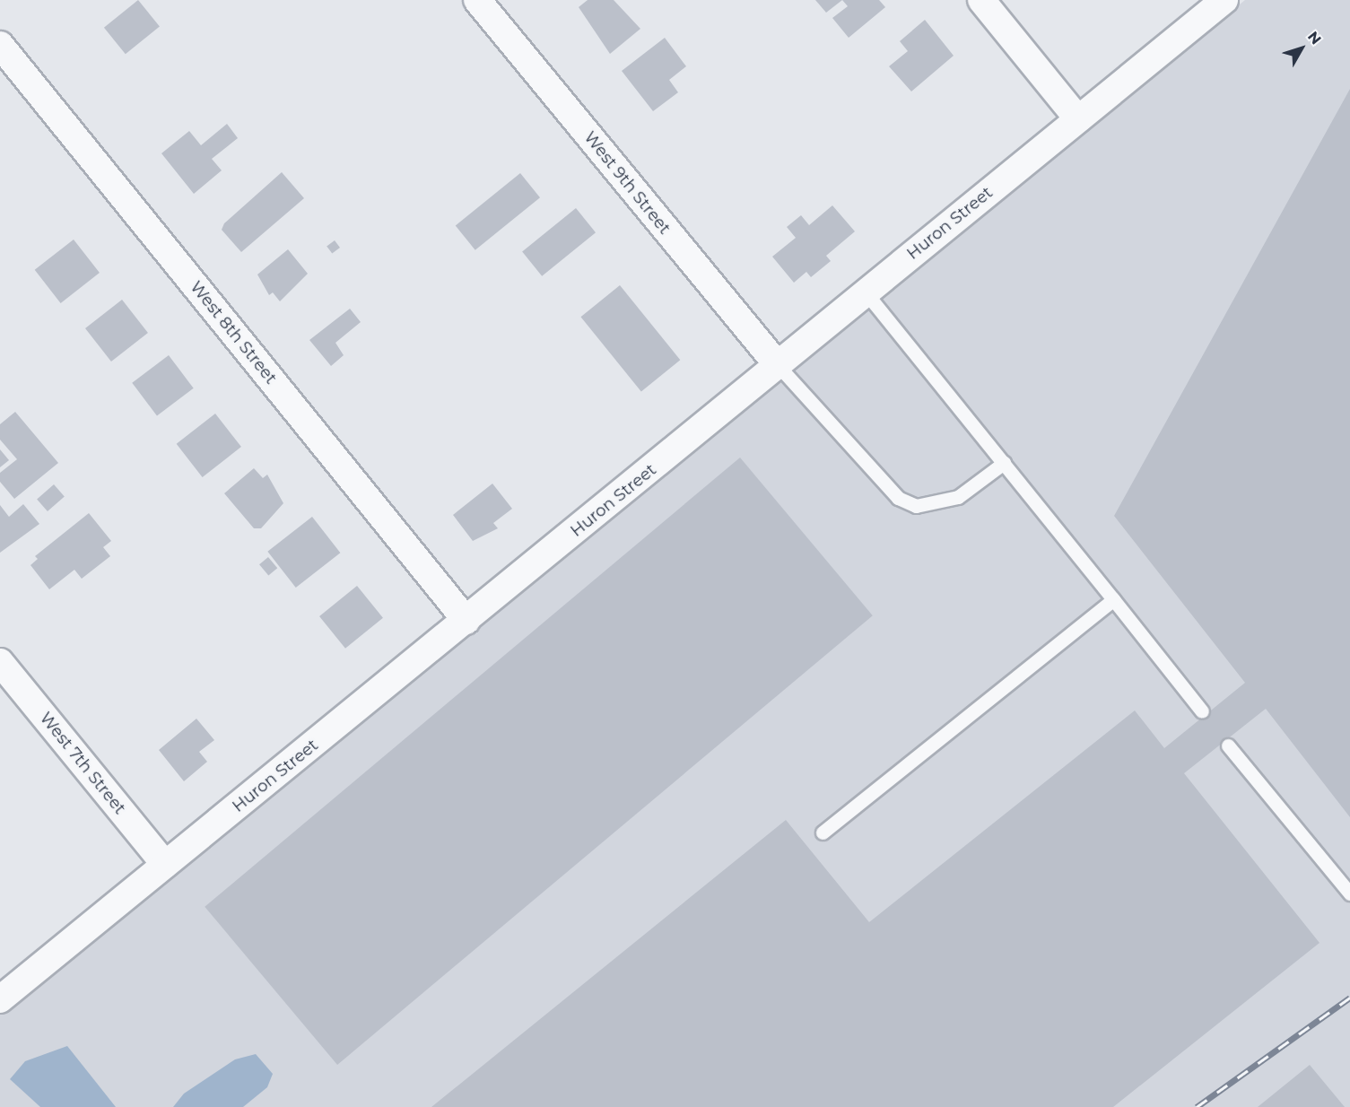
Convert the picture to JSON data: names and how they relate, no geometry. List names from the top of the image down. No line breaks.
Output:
{"streets":{"street":["West 9th Street","Huron Street","West 8th Street","West 7th Street"]},"crossings":[["West 9th Street","Huron Street"],["Huron Street","West 8th Street"],["Huron Street","West 7th Street"]],"north":"top right"}
